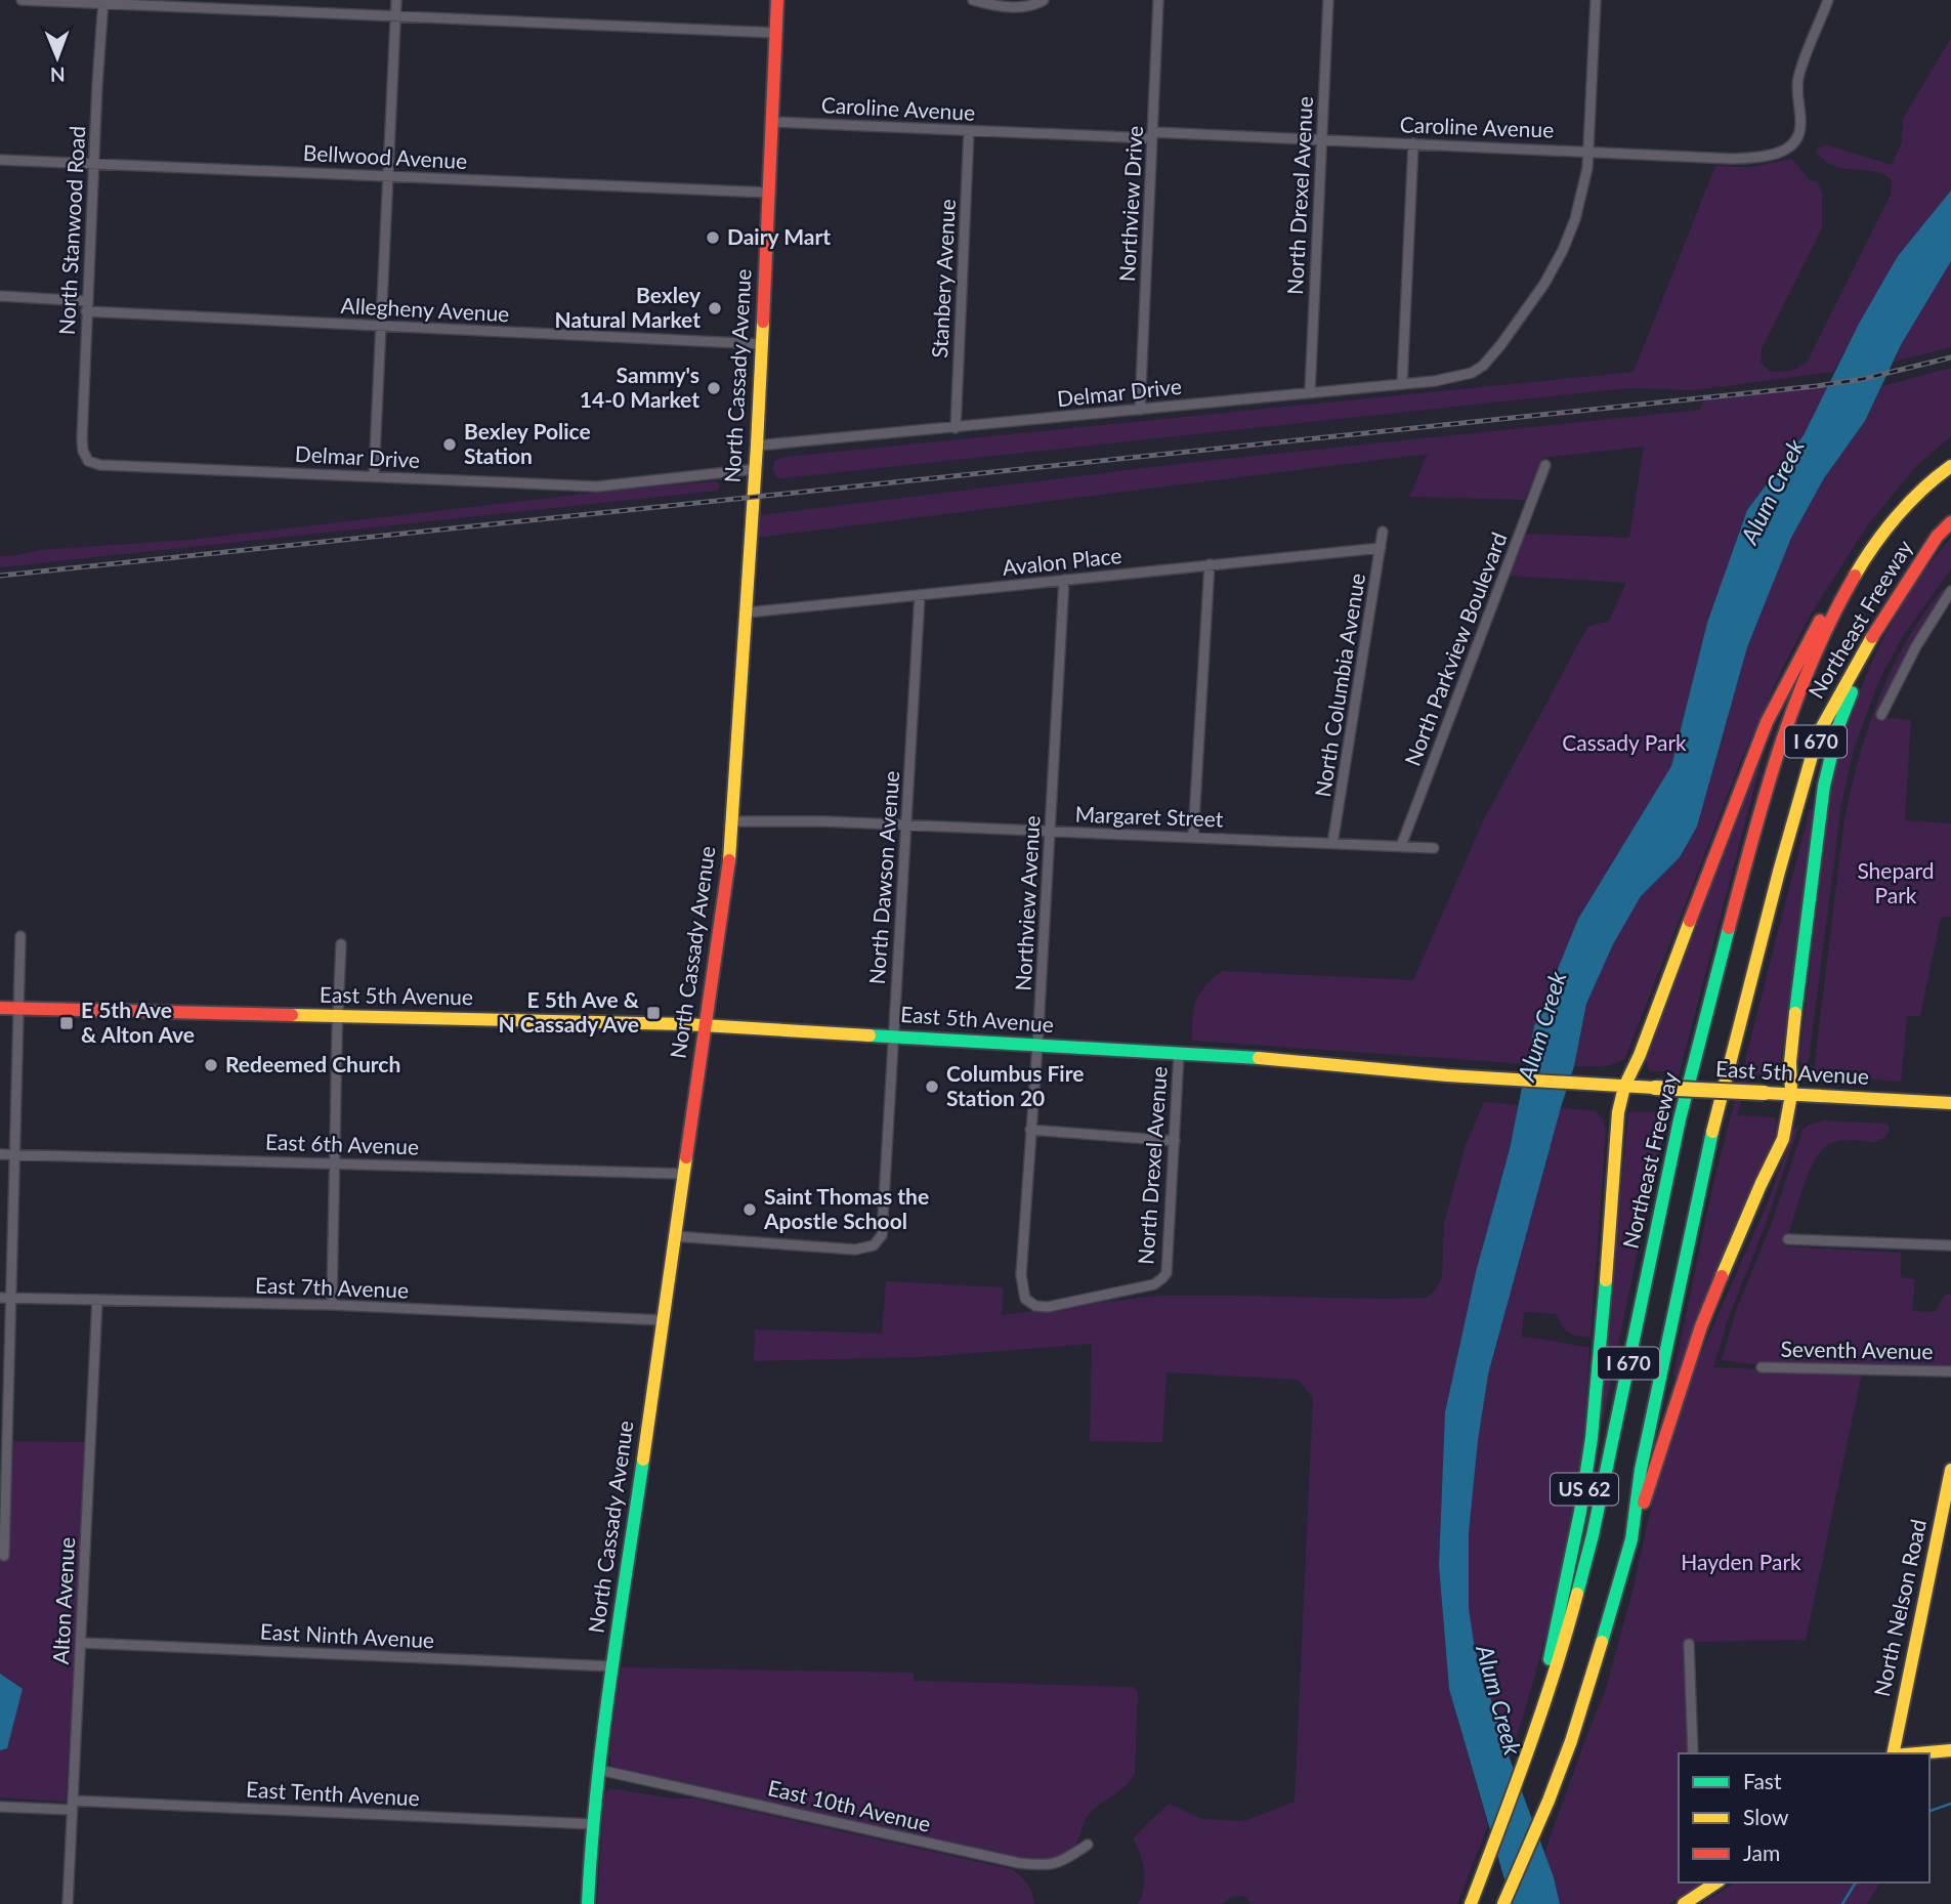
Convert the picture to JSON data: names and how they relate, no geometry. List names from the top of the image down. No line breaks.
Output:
{"streets":{"main road":["North Cassady Avenue","Northeast Freeway","I 670","East 5th Avenue","US 62","North Nelson Road"],"street":["Caroline Avenue","Bellwood Avenue","North Drexel Avenue","Northview Drive","North Stanwood Road","Stanbery Avenue","Allegheny Avenue","Delmar Drive","Avalon Place","North Parkview Boulevard","North Columbia Avenue","Margaret Street","North Dawson Avenue","Northview Avenue","East 6th Avenue","East 7th Avenue","Seventh Avenue","Alton Avenue","East Ninth Avenue","East Tenth Avenue","East 10th Avenue"]},"crossings":[["Caroline Avenue","North Drexel Avenue"],["Caroline Avenue","Northview Drive"],["Caroline Avenue","Stanbery Avenue"],["Caroline Avenue","North Cassady Avenue"],["Caroline Avenue","Delmar Drive"],["Bellwood Avenue","North Stanwood Road"],["Bellwood Avenue","North Cassady Avenue"],["North Drexel Avenue","Delmar Drive"],["North Drexel Avenue","Northview Avenue"],["North Drexel Avenue","East 5th Avenue"],["Northview Drive","Delmar Drive"],["North Stanwood Road","Allegheny Avenue"],["North Stanwood Road","Delmar Drive"],["Stanbery Avenue","Delmar Drive"],["Allegheny Avenue","North Cassady Avenue"],["North Cassady Avenue","Delmar Drive"],["North Cassady Avenue","Avalon Place"],["North Cassady Avenue","Margaret Street"],["North Cassady Avenue","North Dawson Avenue"],["North Cassady Avenue","East 5th Avenue"],["North Cassady Avenue","East 6th Avenue"],["North Cassady Avenue","East 7th Avenue"],["North Cassady Avenue","East Ninth Avenue"],["North Cassady Avenue","East Tenth Avenue"],["North Cassady Avenue","East 10th Avenue"],["Avalon Place","North Columbia Avenue"],["Avalon Place","North Dawson Avenue"],["Avalon Place","Northview Avenue"],["Northeast Freeway","US 62"],["North Parkview Boulevard","Margaret Street"],["North Columbia Avenue","Margaret Street"],["Margaret Street","North Dawson Avenue"],["Margaret Street","Northview Avenue"],["North Dawson Avenue","East 5th Avenue"],["Northview Avenue","East 5th Avenue"],["East 5th Avenue","US 62"],["East 7th Avenue","Alton Avenue"],["Alton Avenue","East Ninth Avenue"],["Alton Avenue","East Tenth Avenue"]],"water":["Alum Creek"],"parks":["Cassady Park","Shepard Park","Hayden Park"],"places":{"other":["Dairy Mart","Bexley Natural Market","Sammy's 14-0 Market","Bexley Police Station","Redeemed Church","Columbus Fire Station 20","Saint Thomas the Apostle School"],"transit":["E 5th Ave & N Cassady Ave","E 5th Ave & Alton Ave"]},"legend":["Fast","Slow","Jam"],"north":"bottom"}
